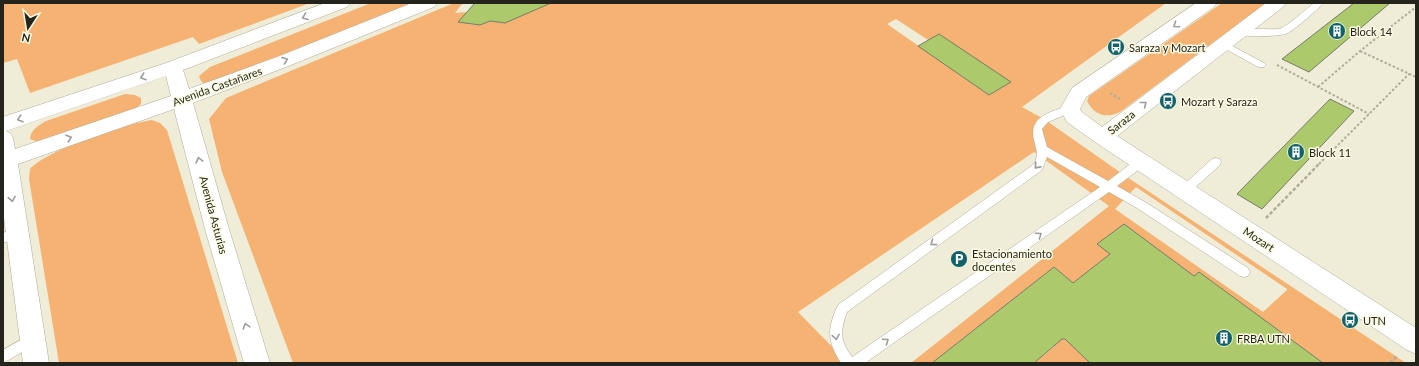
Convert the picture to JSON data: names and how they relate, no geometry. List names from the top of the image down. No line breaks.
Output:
{"streets":{"street":["Avenida Castañares","Saraza","Avenida Asturias","Mozart"]},"crossings":[["Avenida Castañares","Avenida Asturias"],["Saraza","Mozart"]],"one_way":["Avenida Asturias"],"places":{"building":["Block 14","Block 11","FRBA UTN"],"bus stop":["Saraza y Mozart","Mozart y Saraza","UTN"],"parking":["Estacionamiento docentes"]},"north":"bottom"}
